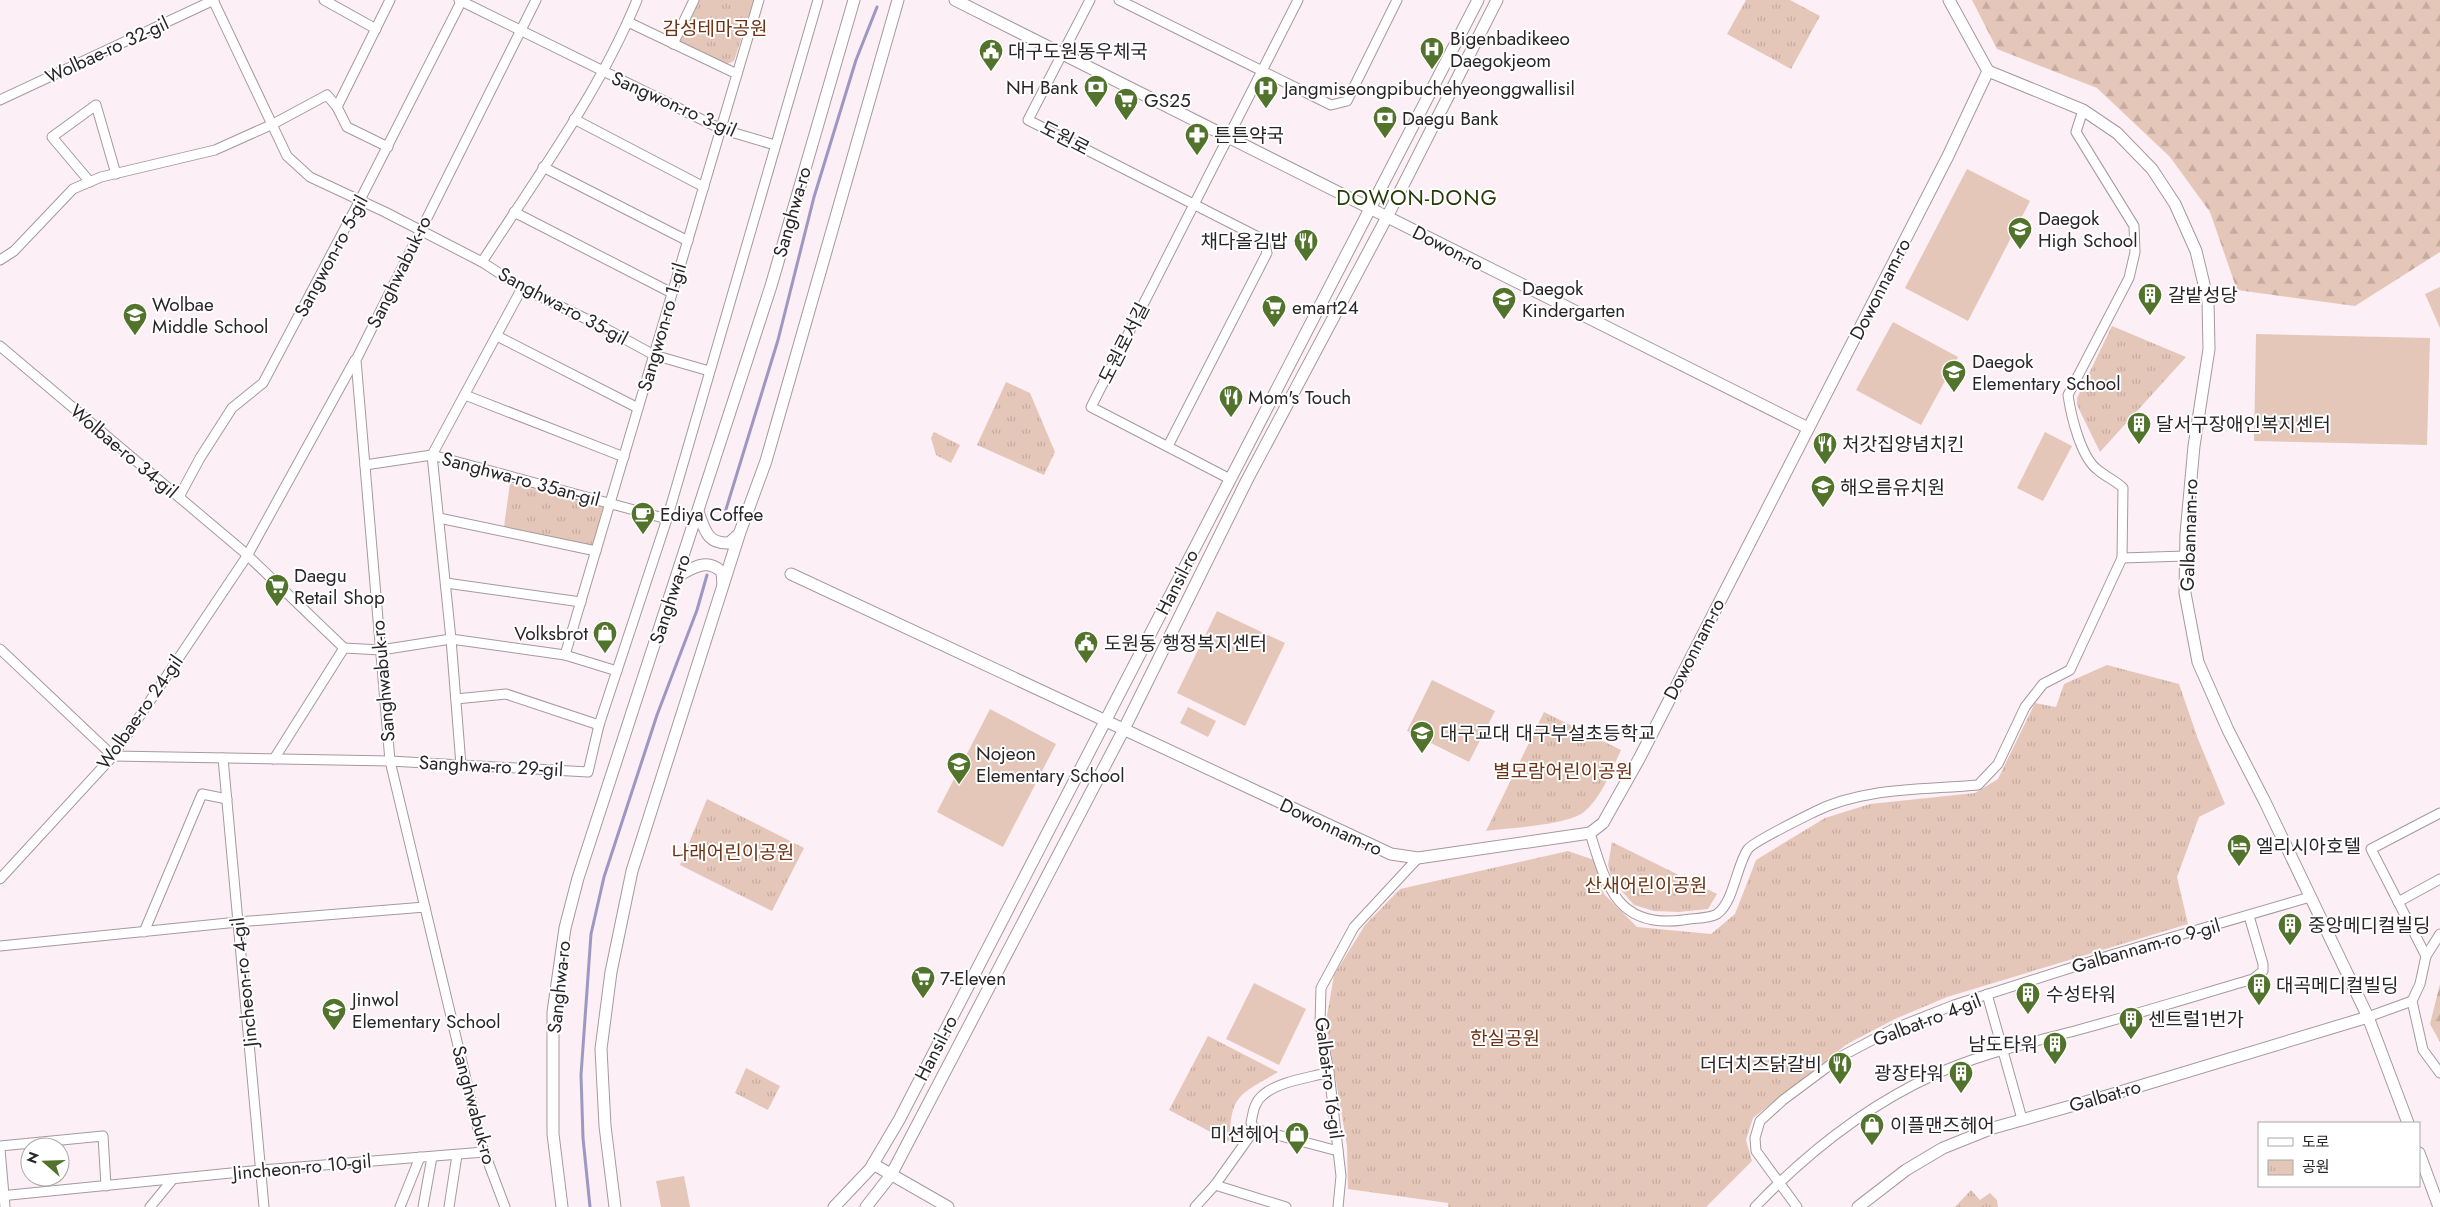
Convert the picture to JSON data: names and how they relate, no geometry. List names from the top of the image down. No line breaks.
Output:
{"streets":{"main road":["Sanghwa-ro","Dowon-ro","Dowonnam-ro","Galbannam-ro","Hansil-ro","Galbat-ro"],"street":["Wolbae-ro 32-gil","Sangwon-ro 3-gil","도원로","Sangwon-ro 5-gil","Sanghwabuk-ro","Sanghwa-ro 35-gil","Sangwon-ro 1-gil","도원로서길","Wolbae-ro 34-gil","Sanghwa-ro 35an-gil","Wolbae-ro 24-gil","Sanghwa-ro 29-gil","Galbannam-ro 9-gil","Jincheon-ro 4-gil","Galbat-ro 4-gil","Galbat-ro 16-gil","Jincheon-ro 10-gil"]},"crossings":[["Wolbae-ro 32-gil","Sanghwa-ro 35-gil"],["Sangwon-ro 3-gil","Sanghwa-ro 35-gil"],["Sangwon-ro 3-gil","Sangwon-ro 1-gil"],["도원로","Dowon-ro"],["도원로","도원로서길"],["Dowon-ro","Dowonnam-ro"],["Dowon-ro","도원로서길"],["Dowon-ro","Hansil-ro"],["Sangwon-ro 5-gil","Sanghwa-ro 35-gil"],["Sangwon-ro 5-gil","Wolbae-ro 34-gil"],["Sanghwabuk-ro","Sanghwa-ro 35-gil"],["Sanghwabuk-ro","Wolbae-ro 24-gil"],["Sanghwabuk-ro","Sanghwa-ro 29-gil"],["Sanghwabuk-ro","Jincheon-ro 10-gil"],["Dowonnam-ro","Galbannam-ro"],["Dowonnam-ro","Hansil-ro"],["Dowonnam-ro","Galbat-ro 16-gil"],["Sanghwa-ro 35-gil","Sangwon-ro 1-gil"],["Sanghwa-ro 35-gil","Sanghwa-ro 35an-gil"],["Sangwon-ro 1-gil","Sanghwa-ro 35an-gil"],["도원로서길","Hansil-ro"],["Wolbae-ro 34-gil","Wolbae-ro 24-gil"],["Sanghwa-ro 35an-gil","Sanghwa-ro 29-gil"],["Galbannam-ro","Galbannam-ro 9-gil"],["Galbannam-ro","Galbat-ro"],["Wolbae-ro 24-gil","Sanghwa-ro 29-gil"],["Sanghwa-ro 29-gil","Jincheon-ro 4-gil"],["Galbannam-ro 9-gil","Galbat-ro 4-gil"],["Jincheon-ro 4-gil","Jincheon-ro 10-gil"],["Galbat-ro 4-gil","Galbat-ro"]],"districts":["DOWON-DONG"],"parks":["감성테마공원","별모람어린이공원","나래어린이공원","산새어린이공원","한실공원"],"places":{"hospital":["Bigenbadikeeo Daegokjeom","Jangmiseongpibuchehyeonggwallisil"],"public building":["대구도원동우체국","도원동 행정복지센터"],"bank":["NH Bank","Daegu Bank"],"supermarket":["GS25","emart24","Daegu Retail Shop","7-Eleven"],"pharmacy":["튼튼약국"],"school or university":["Daegok High School","Daegok Kindergarten","Wolbae Middle School","Daegok Elementary School","해오름유치원","대구교대 대구부설초등학교","Nojeon Elementary School","Jinwol Elementary School"],"restaurant":["채다올김밥","Mom's Touch","처갓집양념치킨","더더치즈닭갈비"],"building":["갈밭성당","달서구장애인복지센터","중앙메디컬빌딩","대곡메디컬빌딩","수성타워","센트럴1번가","남도타워","광장타워"],"cafe":["Ediya Coffee"],"shop":["Volksbrot","이플맨즈헤어","미션헤어"],"hotel":["엘리시아호텔"]},"legend":["도로","공원"],"north":"left"}
